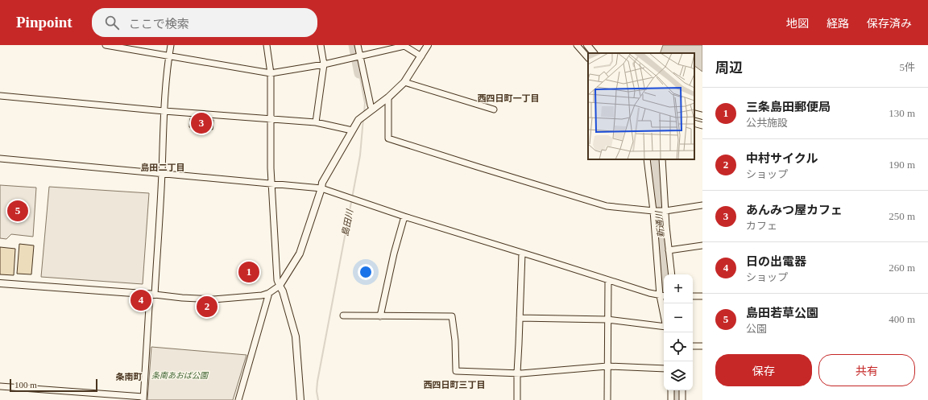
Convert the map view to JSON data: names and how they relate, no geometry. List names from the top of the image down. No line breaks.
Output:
{"districts":["西四日町一丁目","島田二丁目","条南町","西四日町三丁目"],"water":["島田川","新通川"],"parks":["条南あおば公園"],"scale_bar":"100 m","page":{"header":"Pinpoint","search":"ここで検索","nav":["地図","経路","保存済み"],"heading":["周辺","5件"],"list":[{"mark":"1","name":"三条島田郵便局","note":"公共施設","value":"130 m"},{"mark":"2","name":"中村サイクル","note":"ショップ","value":"190 m"},{"mark":"3","name":"あんみつ屋カフェ","note":"カフェ","value":"250 m"},{"mark":"4","name":"日の出電器","note":"ショップ","value":"260 m"},{"mark":"5","name":"島田若草公園","note":"公園","value":"400 m"}],"pins":["3","5","1","4","2"],"map_buttons":["+","−"],"buttons":["保存","共有"],"scale":"100 m"}}
